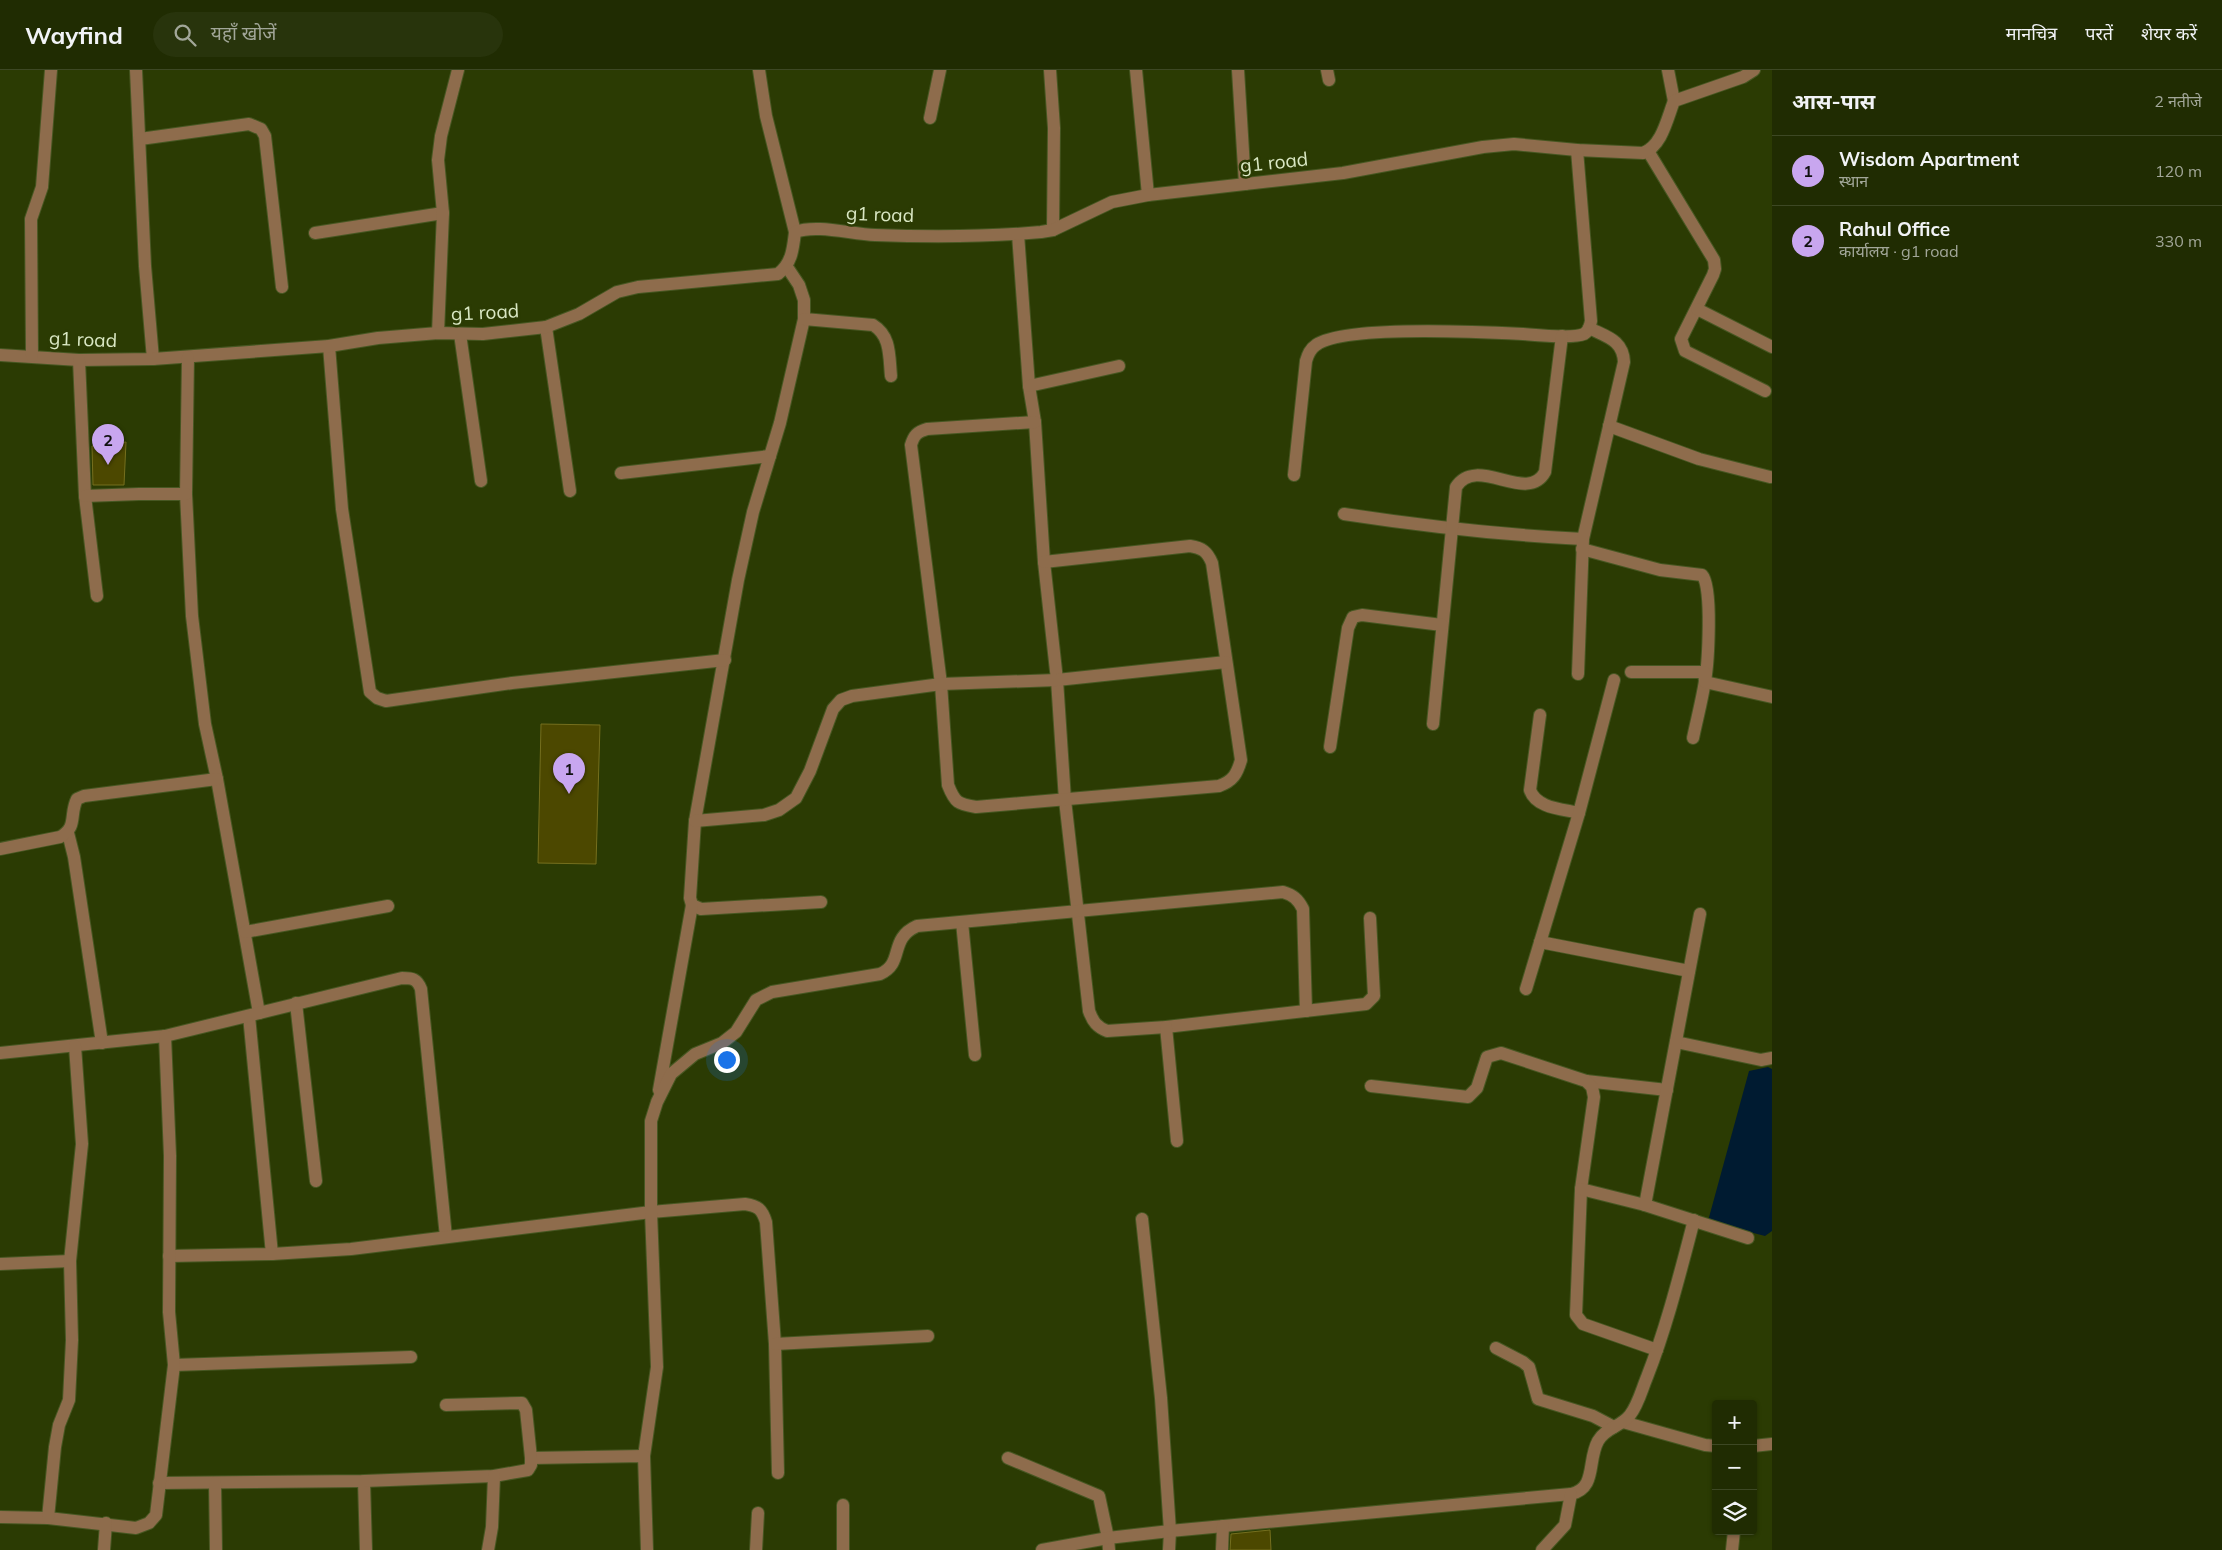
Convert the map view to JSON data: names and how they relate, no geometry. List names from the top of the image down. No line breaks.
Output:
{"streets":{"street":["g1 road"]},"page":{"header":"Wayfind","search":"यहाँ खोजें","nav":["मानचित्र","परतें","शेयर करें"],"heading":["आस-पास","2 नतीजे"],"list":[{"mark":"1","name":"Wisdom Apartment","note":"स्थान","value":"120 m"},{"mark":"2","name":"Rahul Office","note":"कार्यालय · g1 road","value":"330 m"}],"pins":["2","1"],"map_buttons":["+","−"]}}
